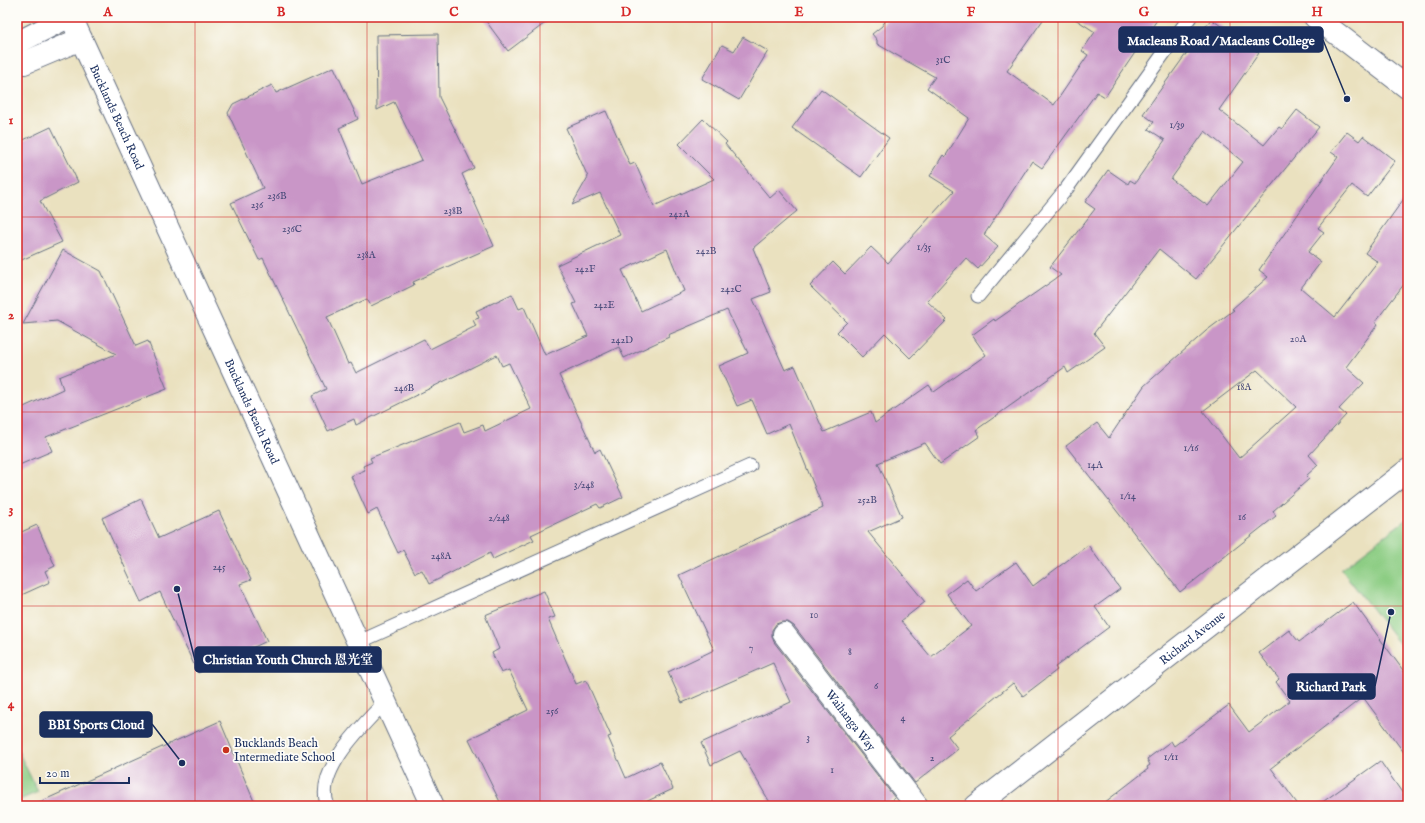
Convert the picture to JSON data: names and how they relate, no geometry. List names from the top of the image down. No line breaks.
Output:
{"streets":{"main road":["Bucklands Beach Road","Richard Avenue","Waihanga Way"]},"places":["Macleans Road / Macleans College","Christian Youth Church 恩光堂","Richard Park","Bucklands Beach Intermediate School","BBI Sports Cloud"],"house_numbers":["31C","1/39","236B","236","238B","242A","236C","1/35","242B","238A","242F","242C","242E","20A","242D","18A","246B","1/16","14A","3/248","1/14","252B","16","2/248","248A","245","10","7","8","6","256","4","3","1/11","2","1"],"scale_bar":"20 m","grid":{"columns":["A","B","C","D","E","F","G","H"],"rows":["1","2","3","4"]}}
